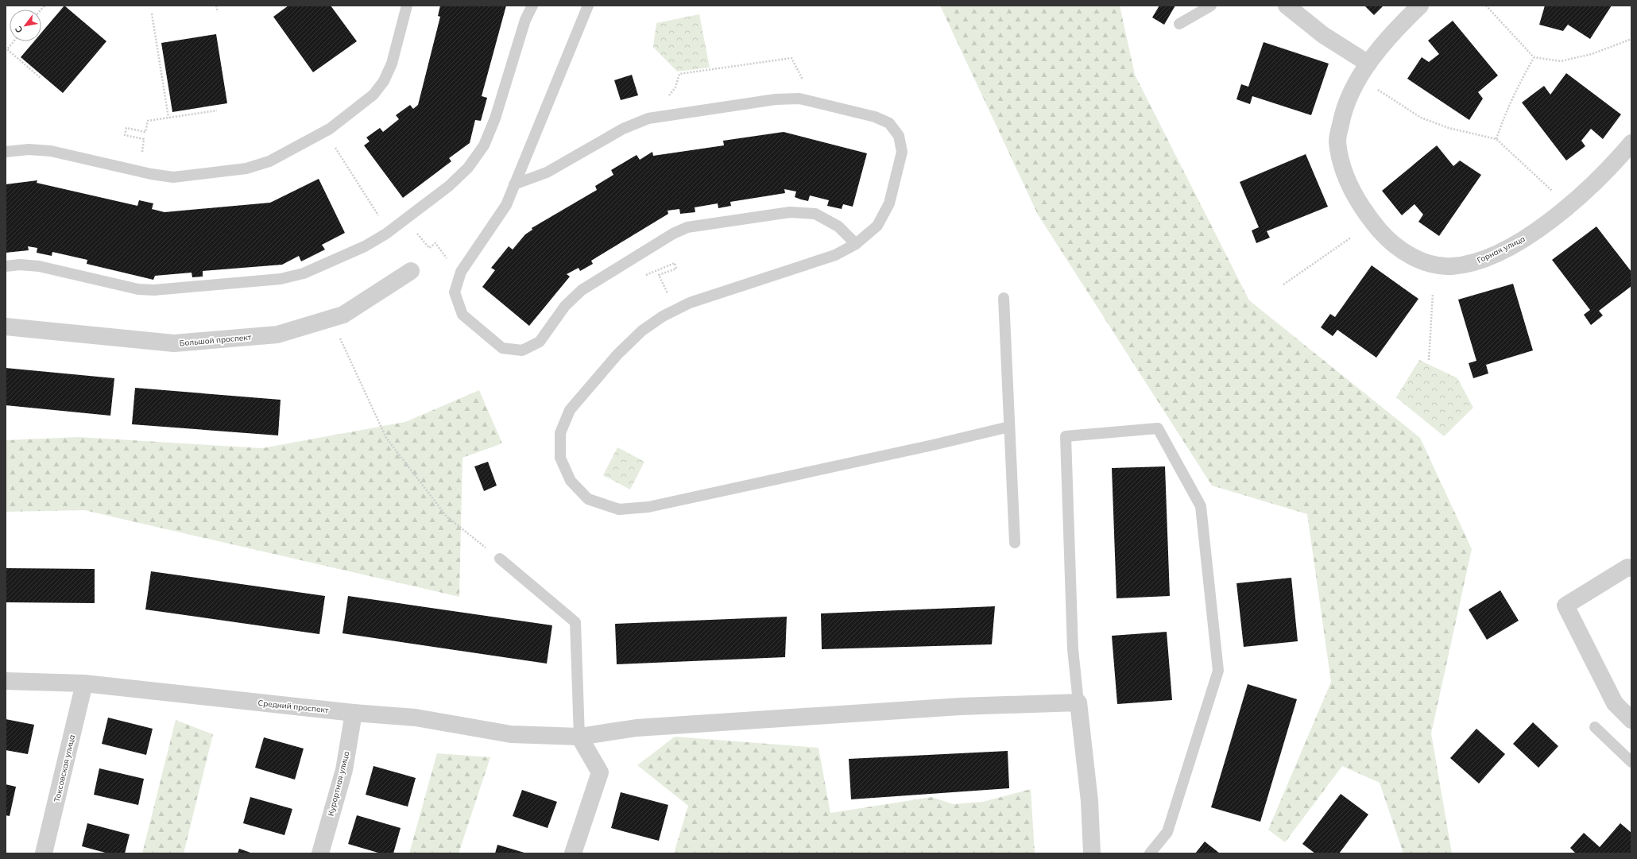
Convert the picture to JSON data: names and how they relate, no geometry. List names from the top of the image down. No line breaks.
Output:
{"streets":{"street":["Горная улица","Большой проспект","Средний проспект","Токсовская улица","Курортная улица"]},"crossings":[["Средний проспект","Токсовская улица"],["Средний проспект","Курортная улица"]],"north":"bottom left"}
